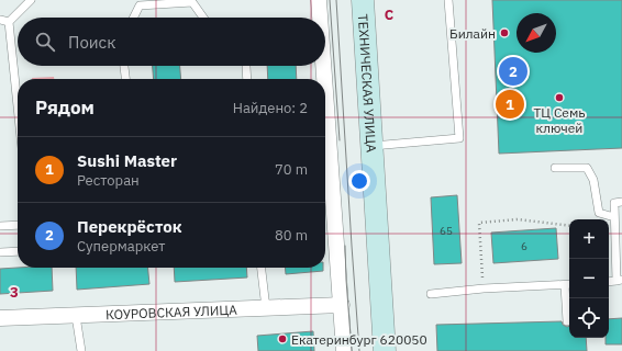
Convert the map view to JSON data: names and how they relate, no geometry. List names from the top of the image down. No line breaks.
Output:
{"streets":{"main road":["ТЕХНИЧЕСКАЯ УЛИЦА"],"street":["КОУРОВСКАЯ УЛИЦА"]},"places":["Билайн","ТЦ Семь ключей","Екатеринбург 620050"],"house_numbers":["65","6"],"north":"bottom left","page":{"search":"Поиск","pins":["2","1"],"heading":["Рядом","Найдено: 2"],"list":[{"mark":"1","name":"Sushi Master","note":"Ресторан","value":"70 m"},{"mark":"2","name":"Перекрёсток","note":"Супермаркет","value":"80 m"}],"map_buttons":["+","−"]},"grid":{"columns":["C"],"rows":["3"]}}
